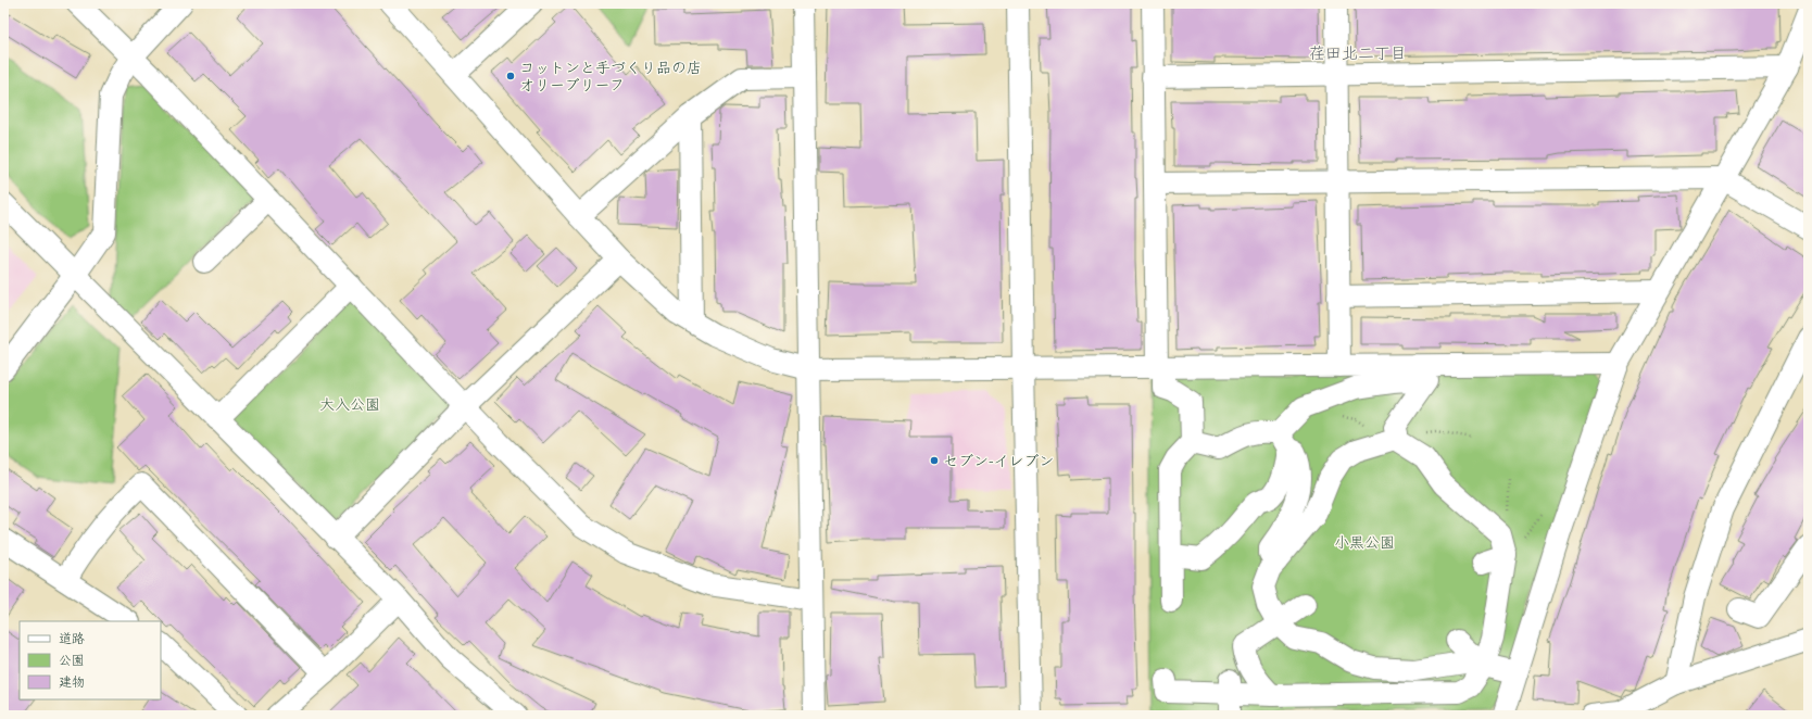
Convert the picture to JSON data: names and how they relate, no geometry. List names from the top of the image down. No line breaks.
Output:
{"districts":["荏田北二丁目"],"parks":["大入公園","小黒公園"],"places":["コットンと手づくり品の店 オリーブリーフ","セブン-イレブン"],"legend":["道路","公園","建物"]}
